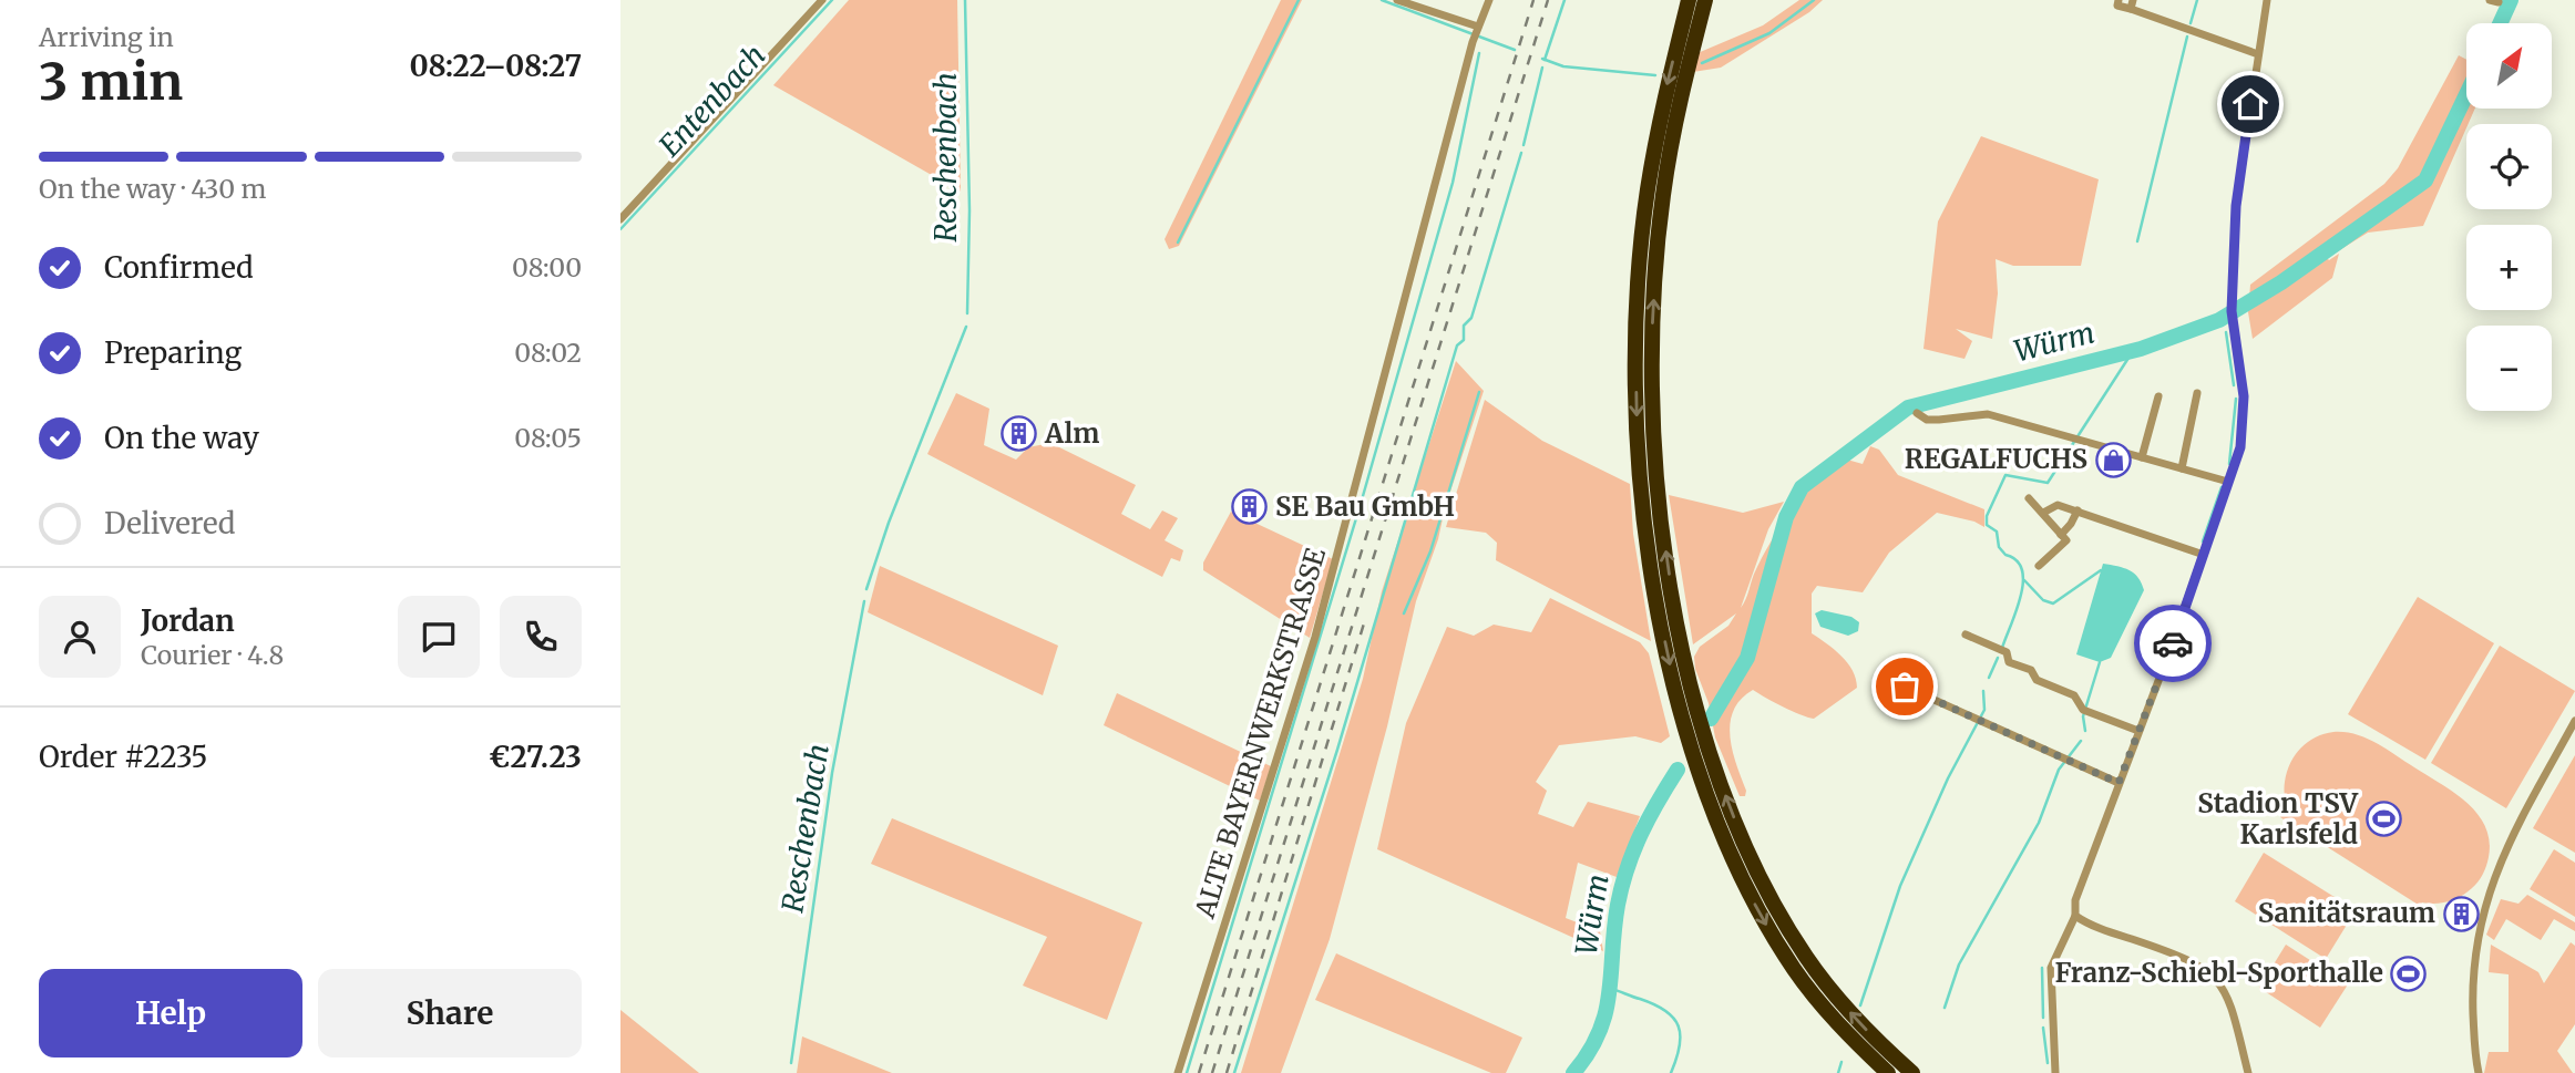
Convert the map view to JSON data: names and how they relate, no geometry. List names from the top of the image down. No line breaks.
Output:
{"streets":{"street":["ALTE BAYERNWERKSTRASSE"]},"water":["Entenbach","Reschenbach","Würm"],"places":{"building":["Alm","SE Bau GmbH","Sanitätsraum"],"shop":["REGALFUCHS"],"sports":["Stadion TSV Karlsfeld","Franz-Schiebl-Sporthalle"]},"north":"top right","page":{"heading":["3 min","Arriving in","08:22–08:27"],"panel":["Jordan","Courier · 4.8","Order #2235","€27.23"],"map_buttons":["+","−"],"bar":"On the way · 430 m","list":[["Confirmed","08:00"],["Preparing","08:02"],["On the way","08:05"],"Delivered"],"buttons":["Help","Share"]}}
